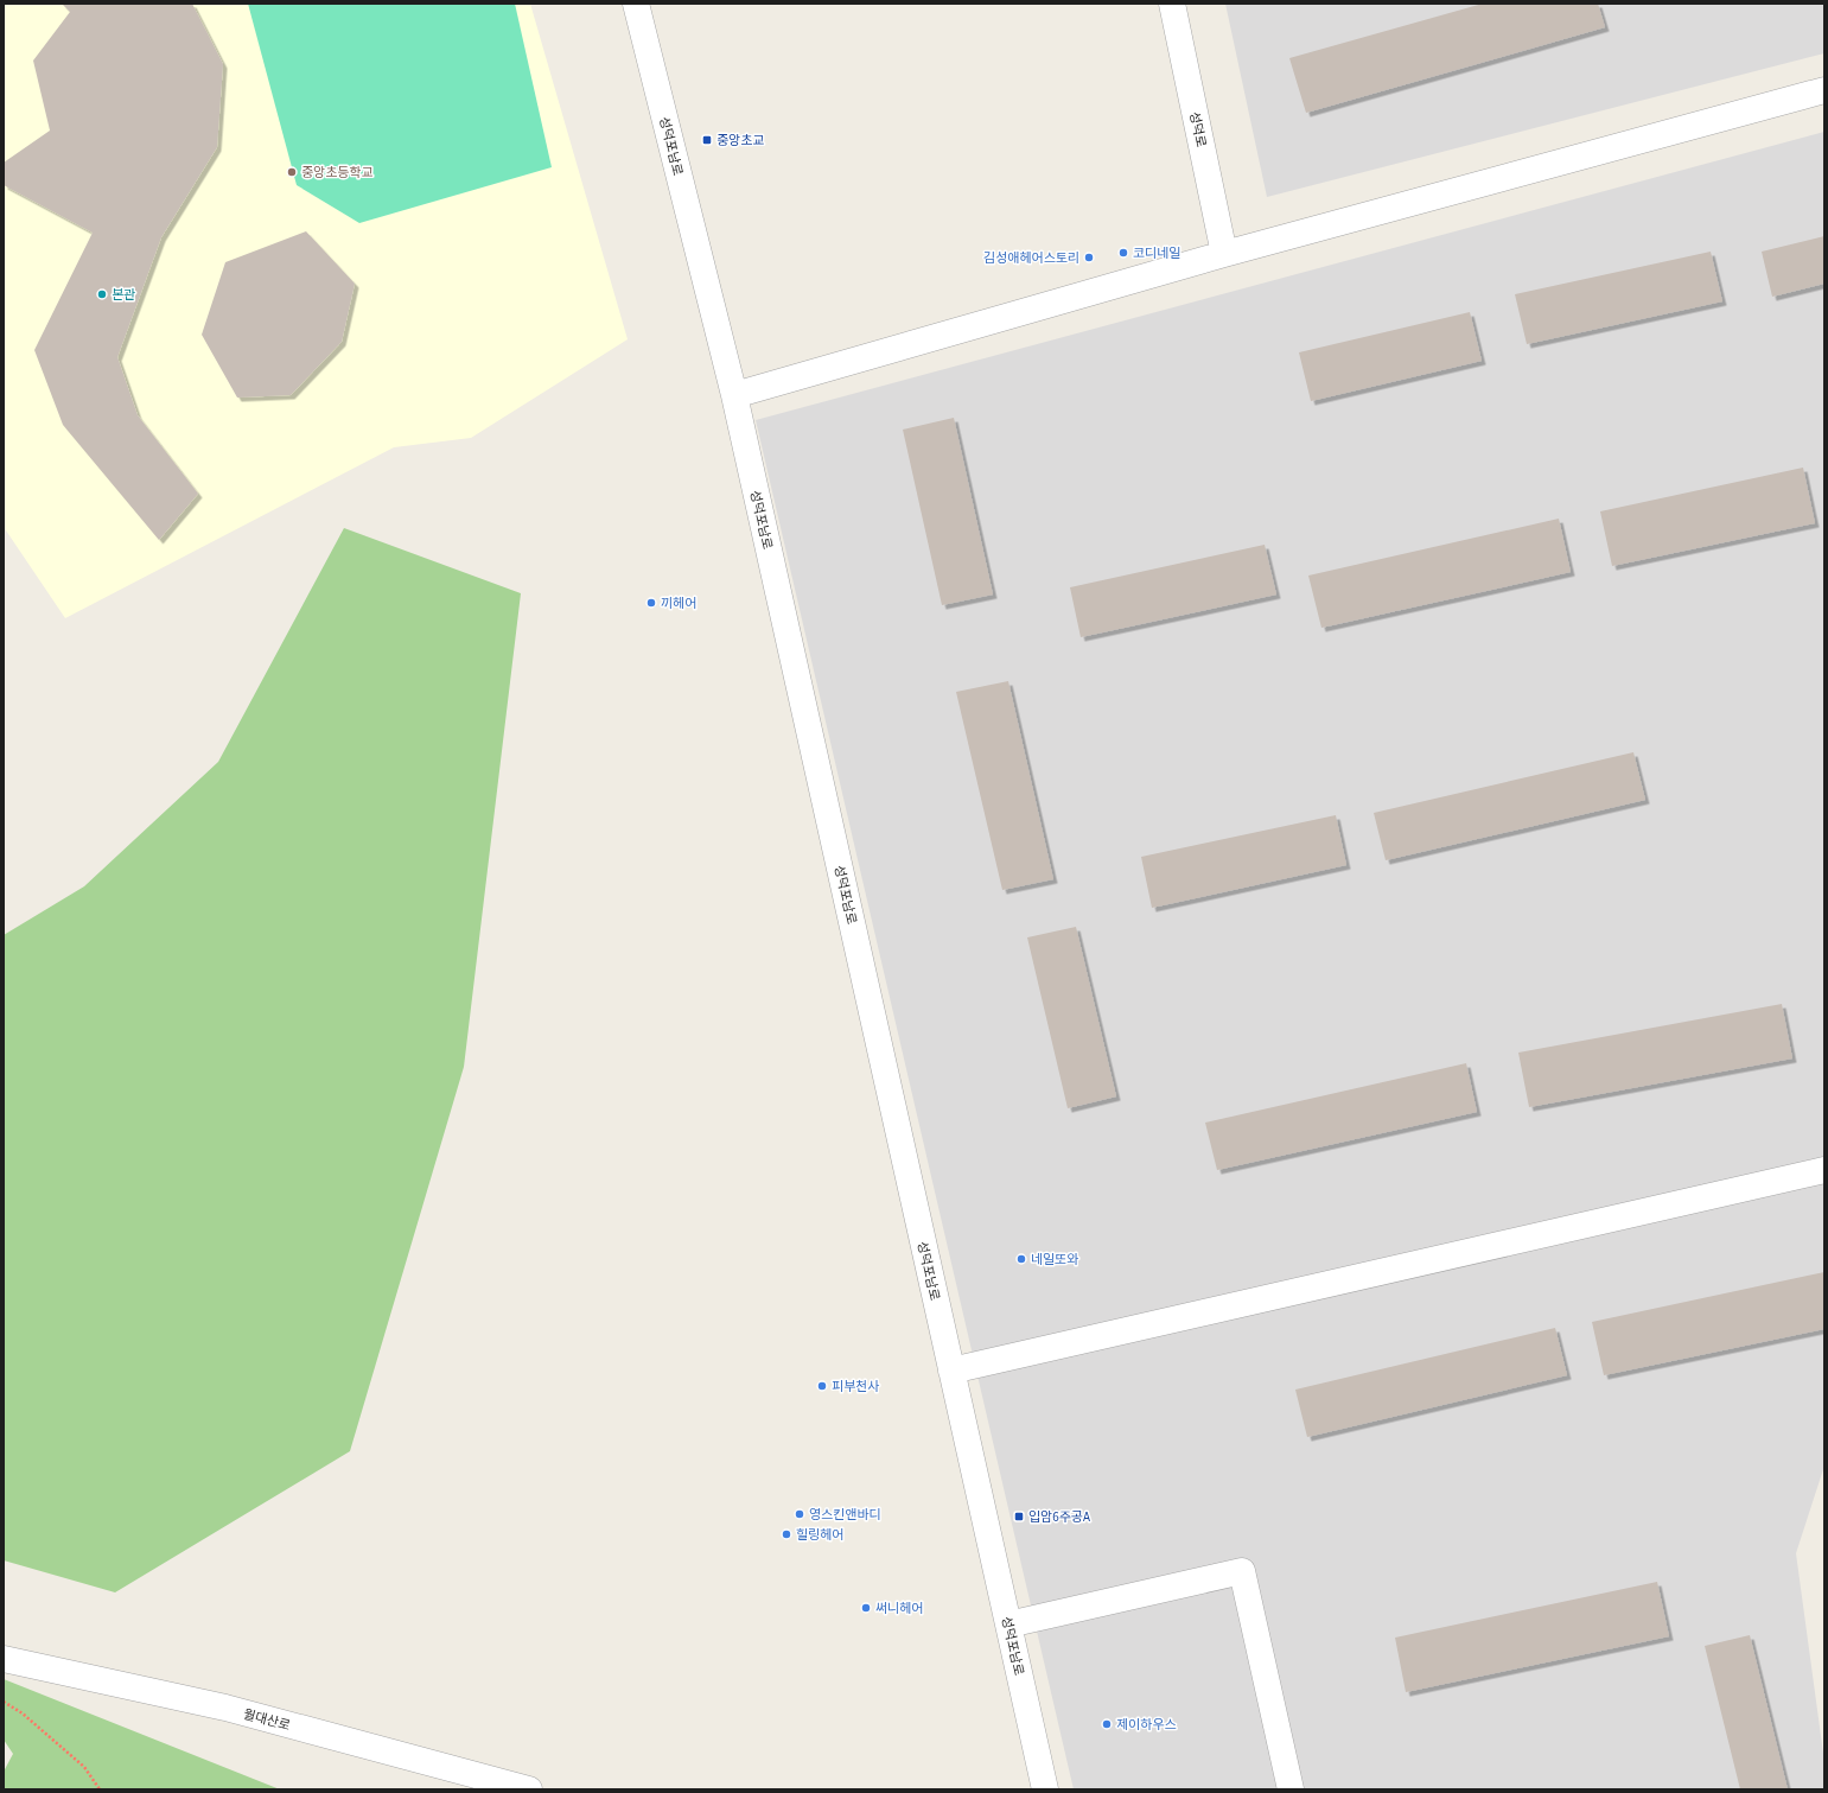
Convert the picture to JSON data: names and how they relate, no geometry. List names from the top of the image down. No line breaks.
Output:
{"streets":{"street":["성덕로","성덕포남로","월대산로"]},"places":{"transit":["중앙초교","입암6주공A"],"other":["중앙초등학교","코디네일","김성애헤어스토리","본관","끼헤어","네일또와","피부천사","영스킨앤바디","힐링헤어","써니헤어","제이하우스"]}}
